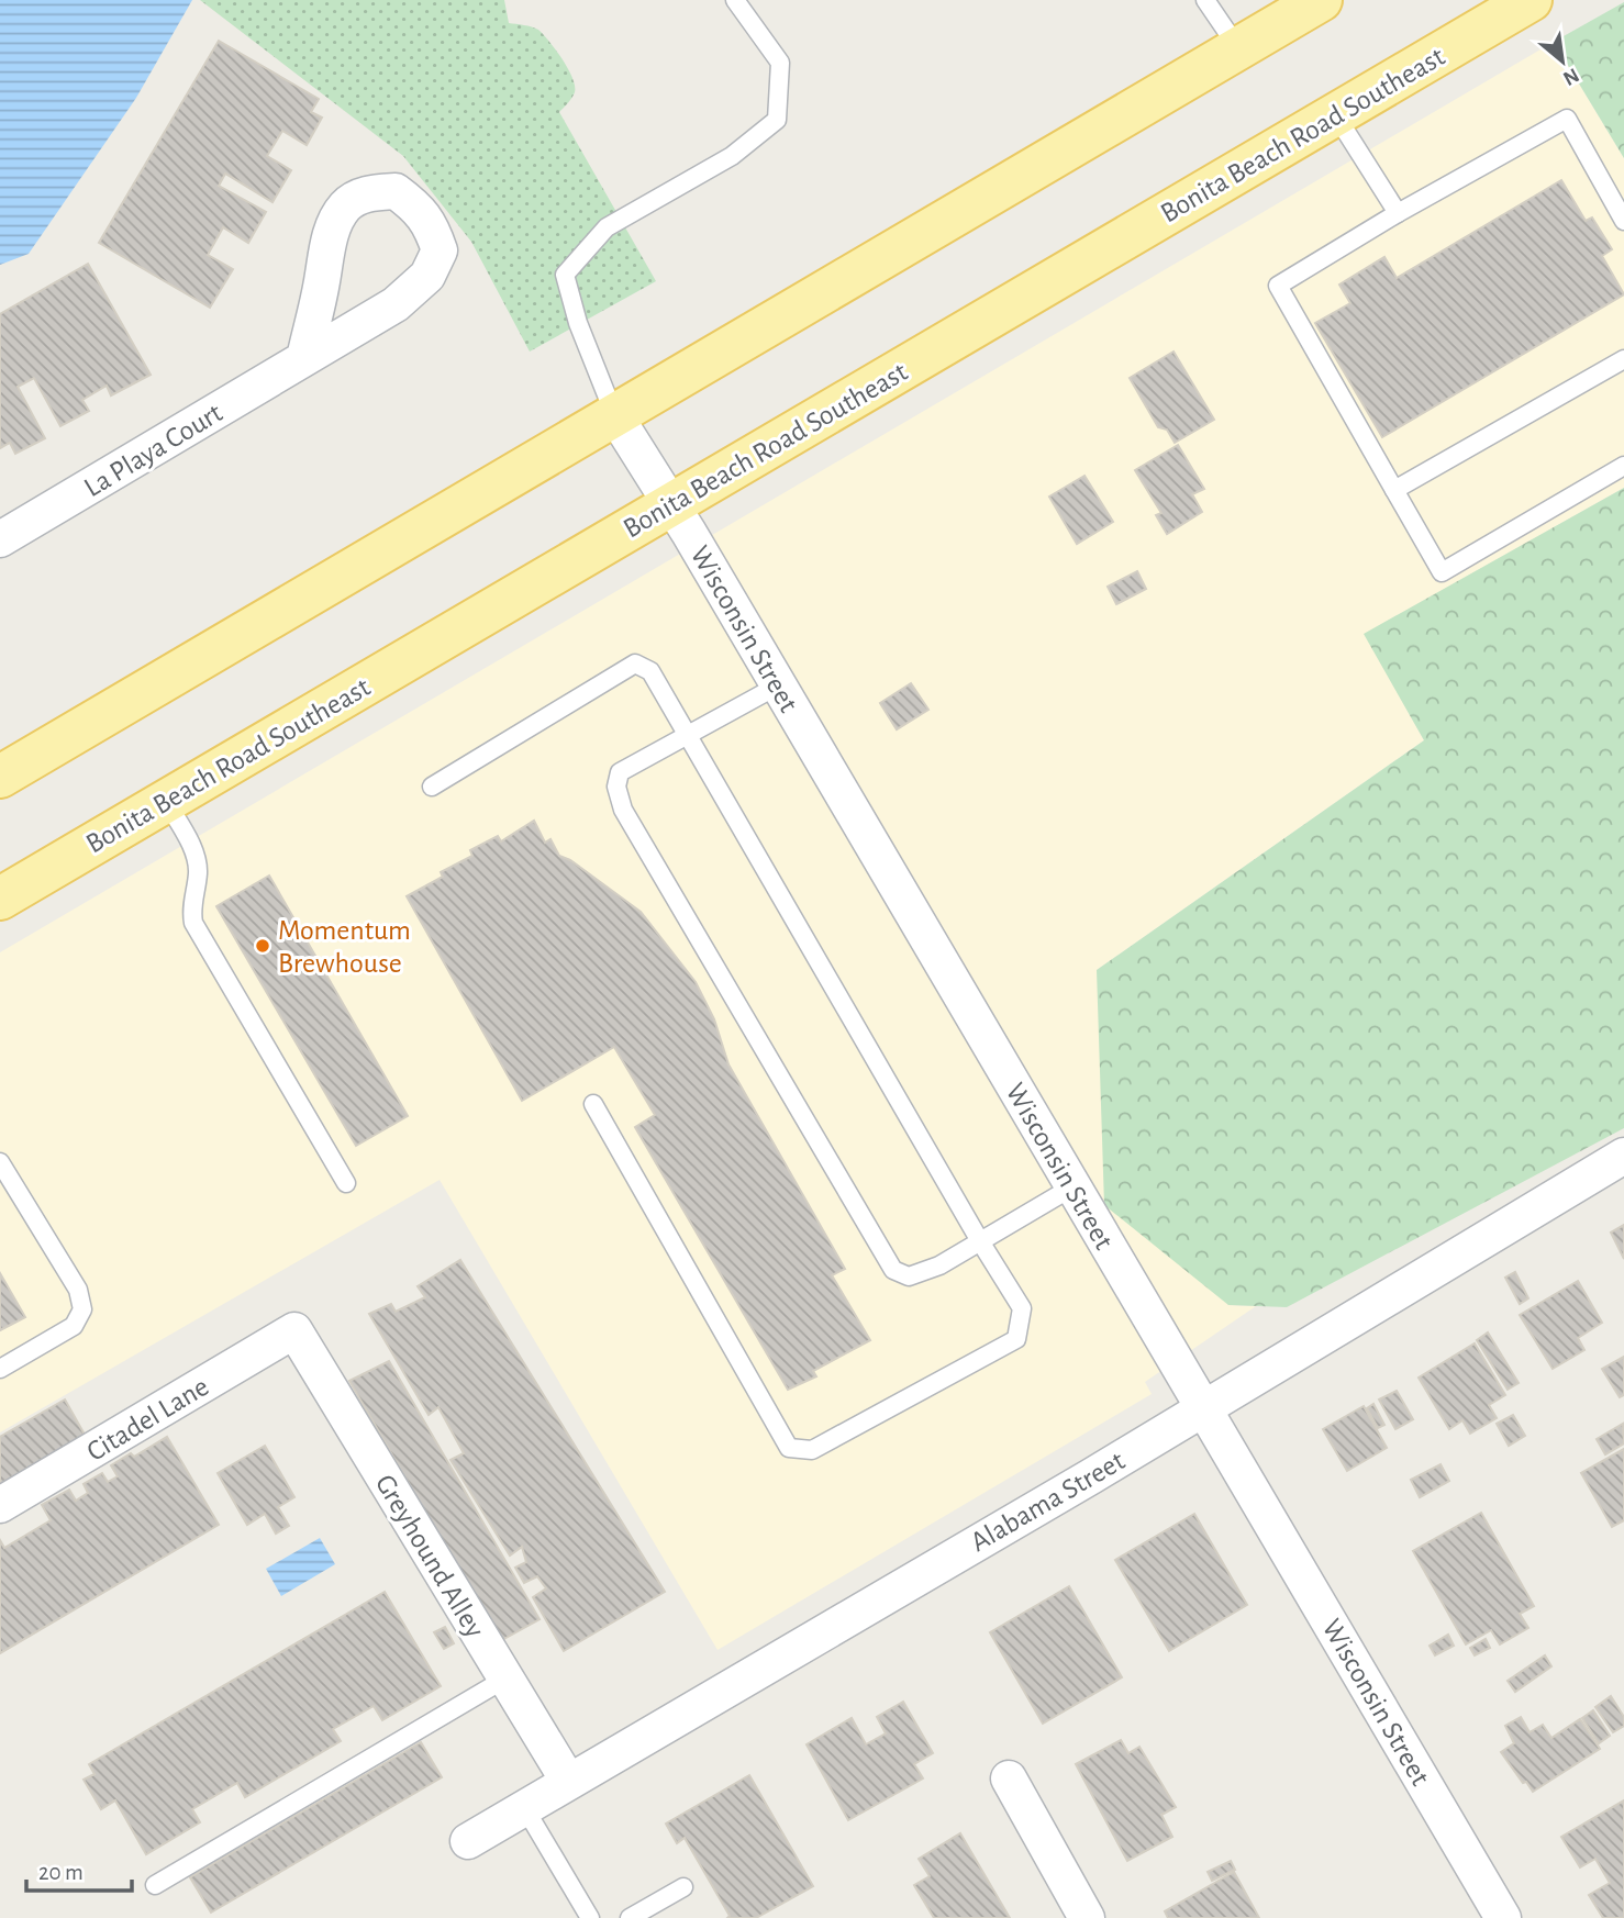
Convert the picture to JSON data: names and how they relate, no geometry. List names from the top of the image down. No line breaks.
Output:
{"streets":{"main road":["Bonita Beach Road Southeast"],"street":["La Playa Court","Wisconsin Street","Citadel Lane","Alabama Street","Greyhound Alley"]},"crossings":[["Bonita Beach Road Southeast","Wisconsin Street"],["Wisconsin Street","Alabama Street"],["Citadel Lane","Greyhound Alley"],["Alabama Street","Greyhound Alley"]],"places":["Momentum Brewhouse"],"scale_bar":"20 m","north":"bottom right"}
